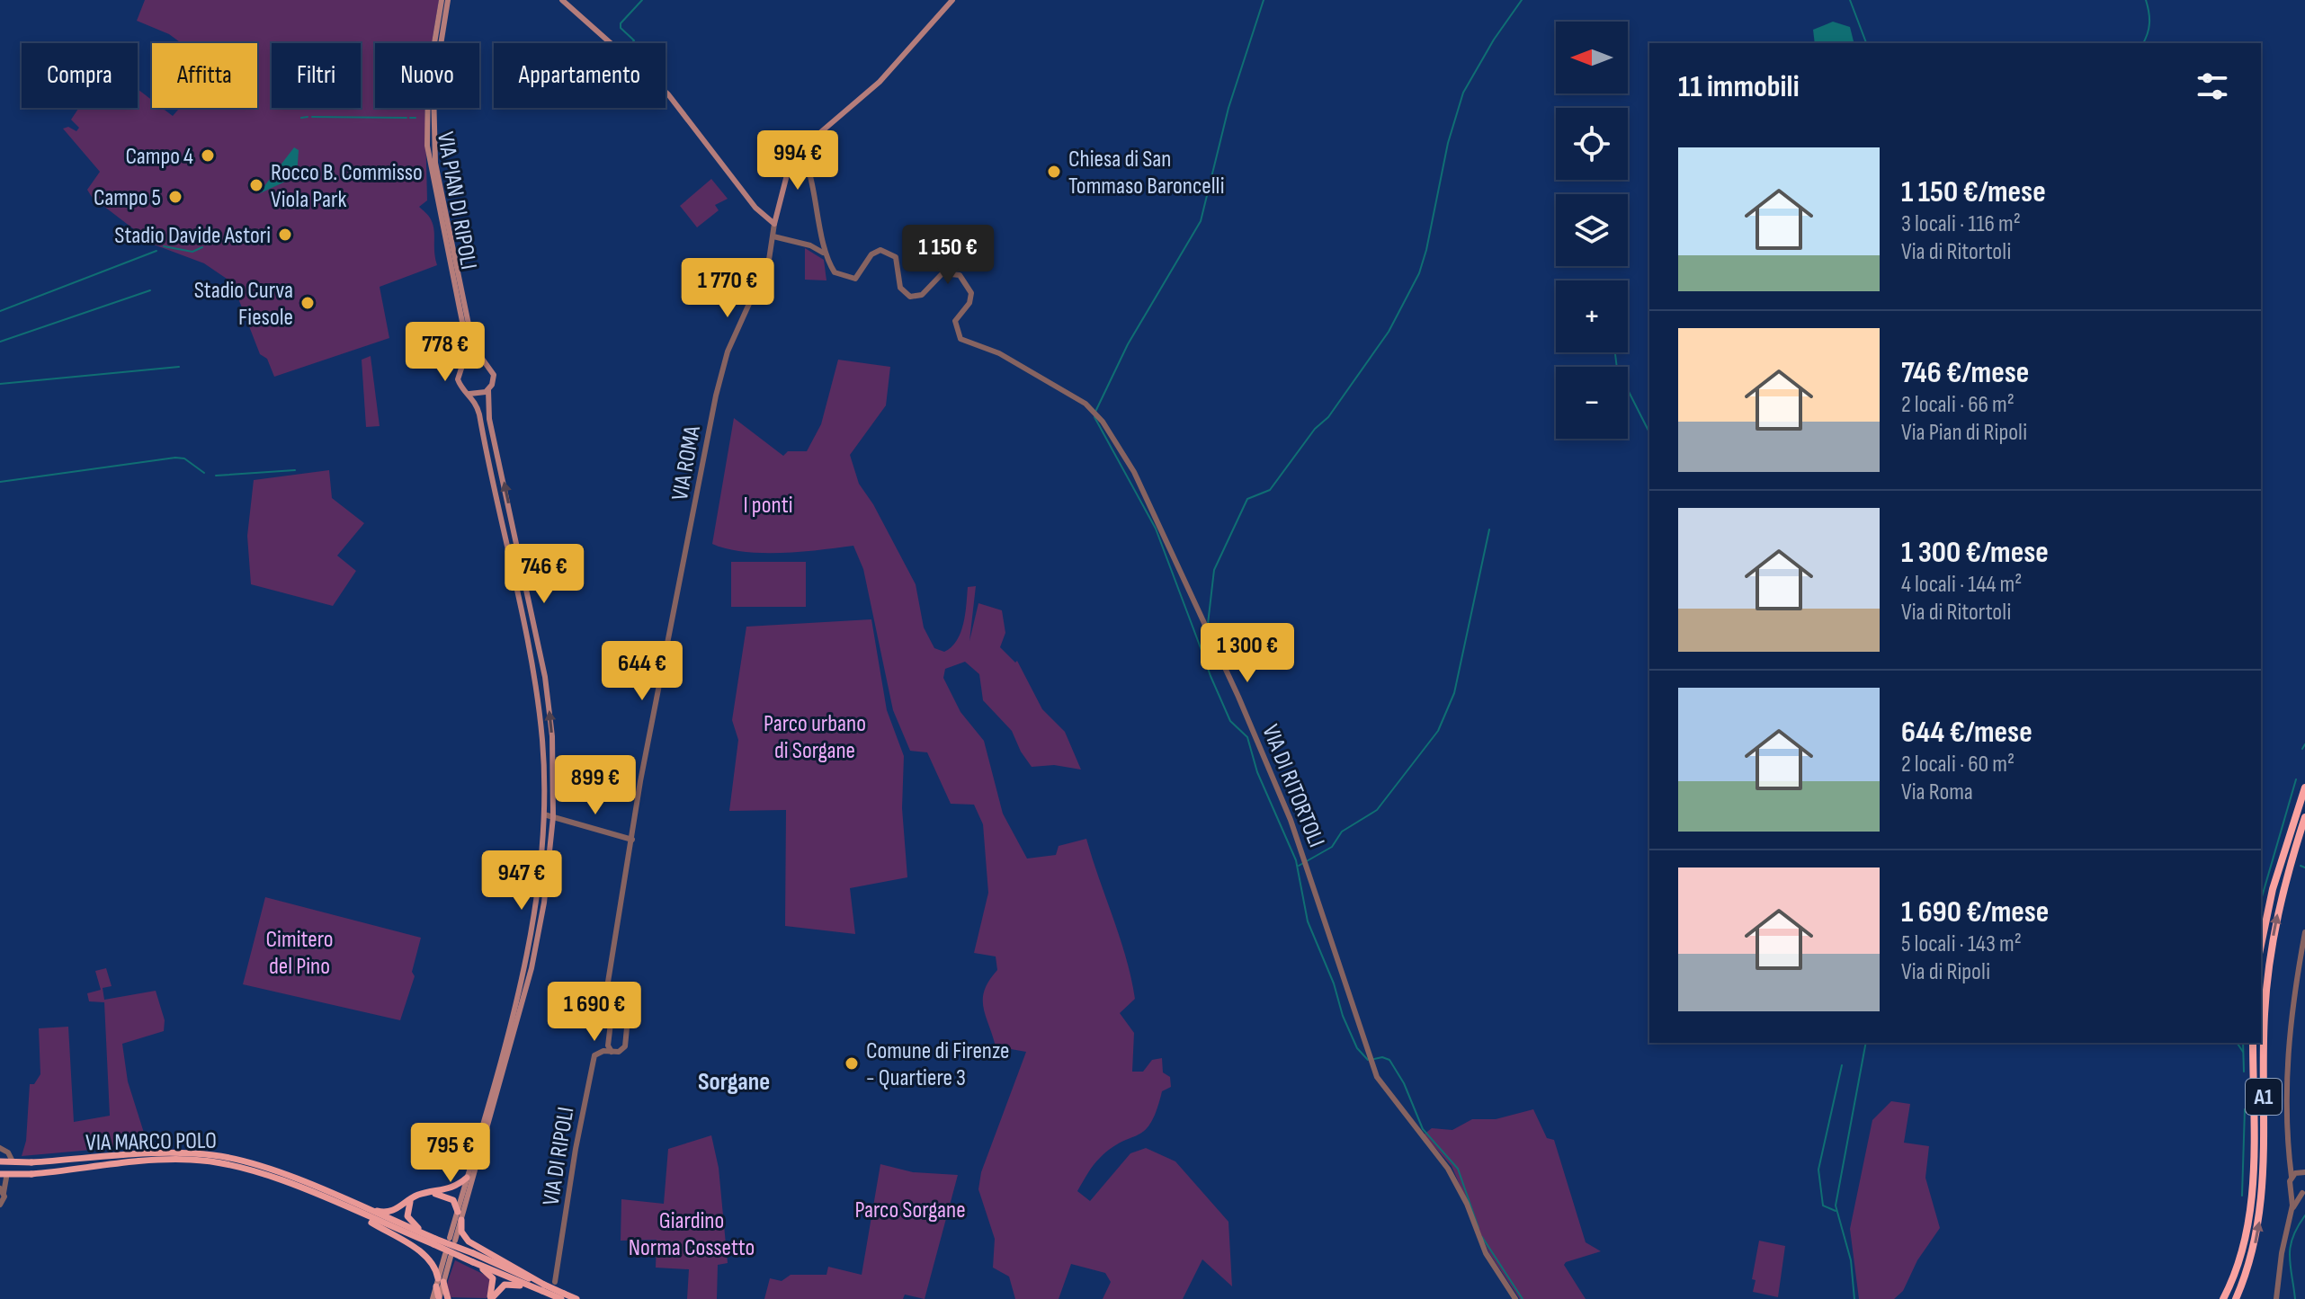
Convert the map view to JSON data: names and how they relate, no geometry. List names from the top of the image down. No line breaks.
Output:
{"streets":{"highway":["A1","VIA MARCO POLO"],"main road":["VIA PIAN DI RIPOLI","VIA ROMA"],"street":["VIA DI RITORTOLI","VIA DI RIPOLI"]},"crossings":[["VIA ROMA","VIA DI RIPOLI"]],"districts":["Sorgane"],"parks":["I ponti","Parco urbano di Sorgane","Cimitero del Pino","Parco Sorgane","Giardino Norma Cossetto"],"places":["Campo 4","Chiesa di San Tommaso Baroncelli","Rocco B. Commisso Viola Park","Campo 5","Stadio Davide Astori","Stadio Curva Fiesole","Comune di Firenze - Quartiere 3"],"north":"left","page":{"map_buttons":["+","−"],"chip":["Compra","Affitta","Filtri","Nuovo","Appartamento"],"heading":"11 immobili","list":[{"name":"1 150 €/mese","note":"3 locali · 116 m² · Via di Ritortoli"},{"name":"746 €/mese","note":"2 locali · 66 m² · Via Pian di Ripoli"},{"name":"1 300 €/mese","note":"4 locali · 144 m² · Via di Ritortoli"},{"name":"644 €/mese","note":"2 locali · 60 m² · Via Roma"},{"name":"1 690 €/mese","note":"5 locali · 143 m² · Via di Ripoli"}],"price":["994 €","1 150 €","1 770 €","778 €","746 €","1 300 €","644 €","899 €","947 €","1 690 €","795 €"]}}
